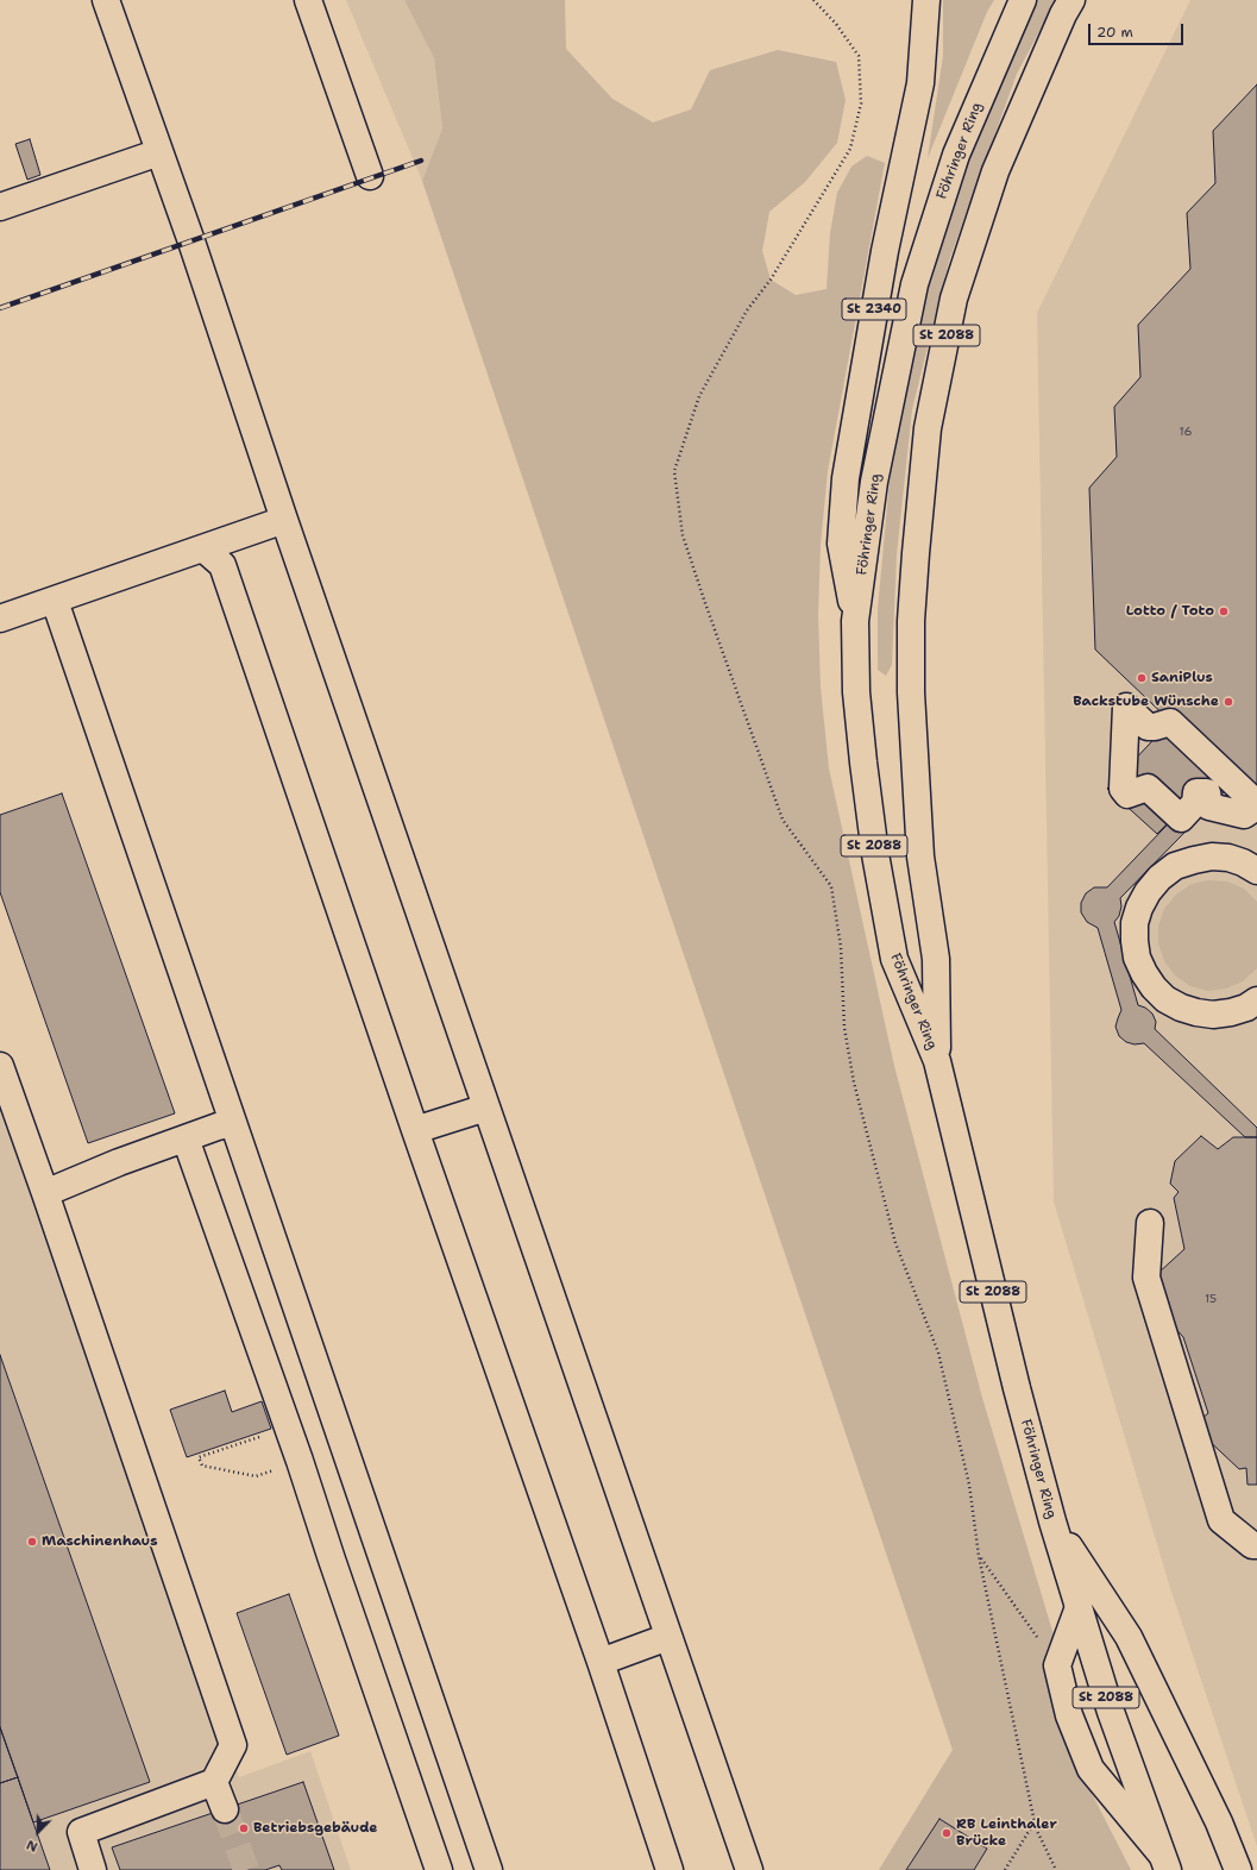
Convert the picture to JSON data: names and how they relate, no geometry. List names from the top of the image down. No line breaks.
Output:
{"streets":{"main road":["Föhringer Ring","St 2340","St 2088"]},"crossings":[["Föhringer Ring","St 2340"]],"places":["Lotto / Toto","SaniPlus","Backstube Wünsche","Maschinenhaus","Betriebsgebäude","RB Leinthaler Brücke"],"house_numbers":["16","15"],"scale_bar":"20 m","north":"bottom left"}
